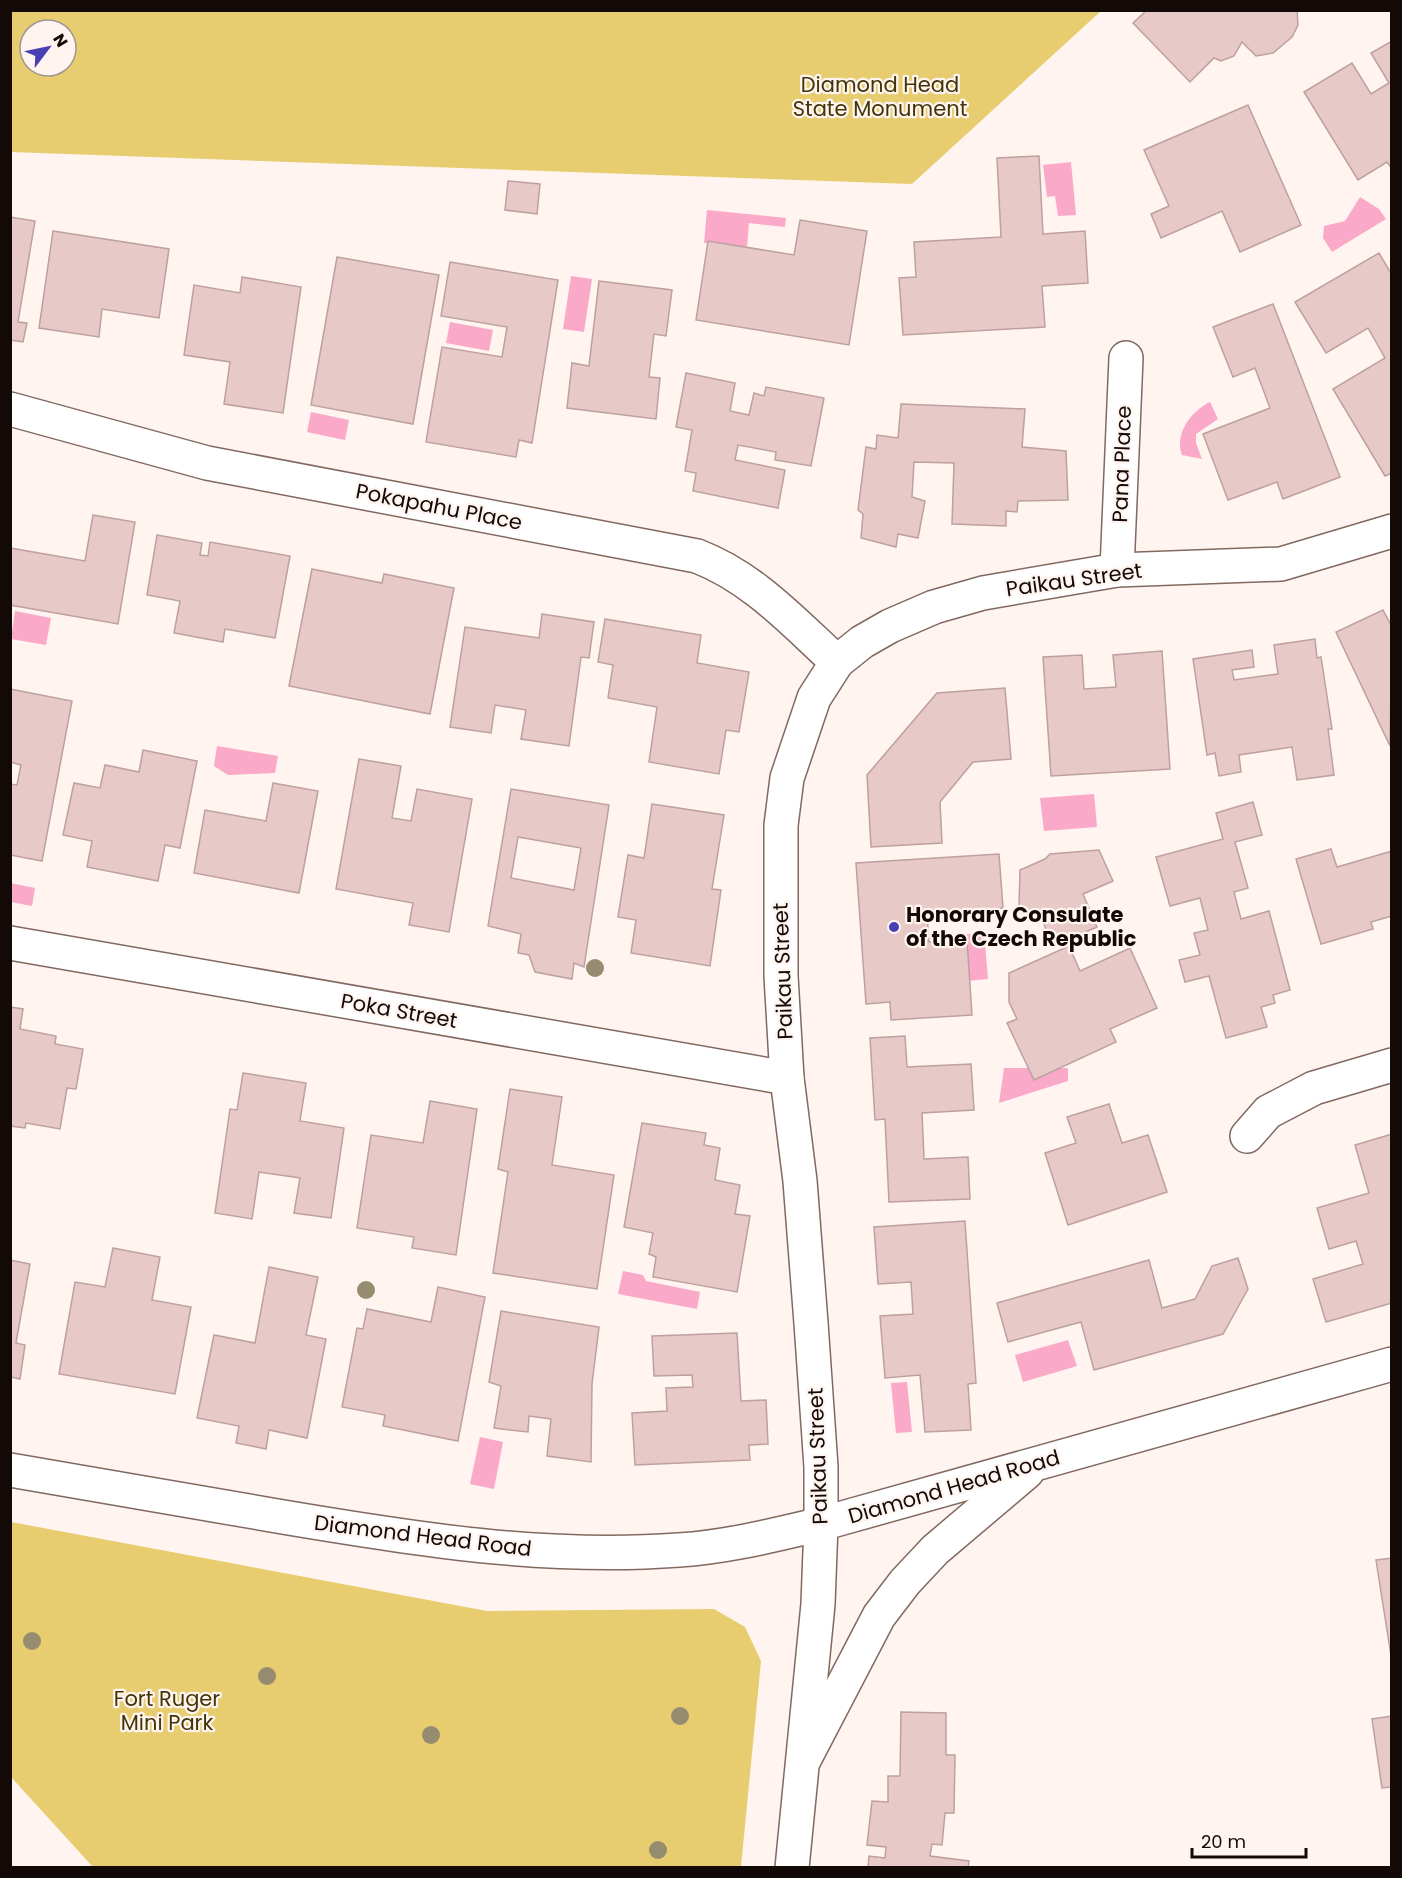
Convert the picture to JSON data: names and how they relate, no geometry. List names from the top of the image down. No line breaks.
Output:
{"streets":{"street":["Pana Place","Pokapahu Place","Paikau Street","Poka Street","Diamond Head Road"]},"crossings":[["Pana Place","Paikau Street"],["Pokapahu Place","Paikau Street"],["Paikau Street","Poka Street"],["Paikau Street","Diamond Head Road"]],"parks":["Diamond Head State Monument","Fort Ruger Mini Park"],"places":["Honorary Consulate of the Czech Republic"],"scale_bar":"20 m","north":"top right"}
